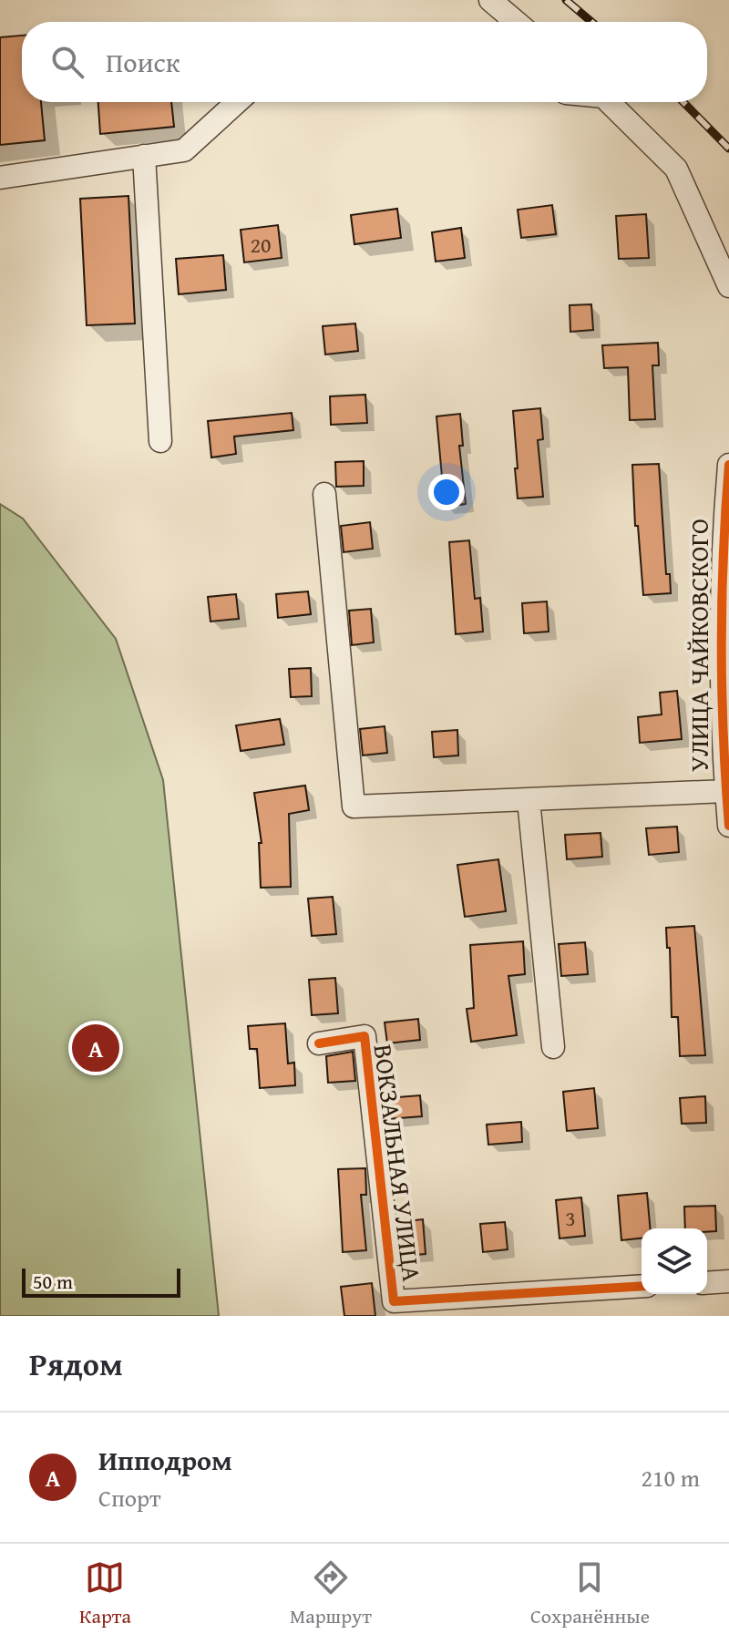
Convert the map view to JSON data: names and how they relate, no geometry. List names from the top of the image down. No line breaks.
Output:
{"streets":{"street":["УЛИЦА ЧАЙКОВСКОГО","ВОКЗАЛЬНАЯ УЛИЦА"]},"house_numbers":["20","3"],"scale_bar":"50 m","page":{"search":"Поиск","pins":"A","scale":"50 m","heading":"Рядом","list":[{"mark":"A","name":"Ипподром","note":"Спорт","value":"210 m"}],"nav":["Карта","Маршрут","Сохранённые"]}}
